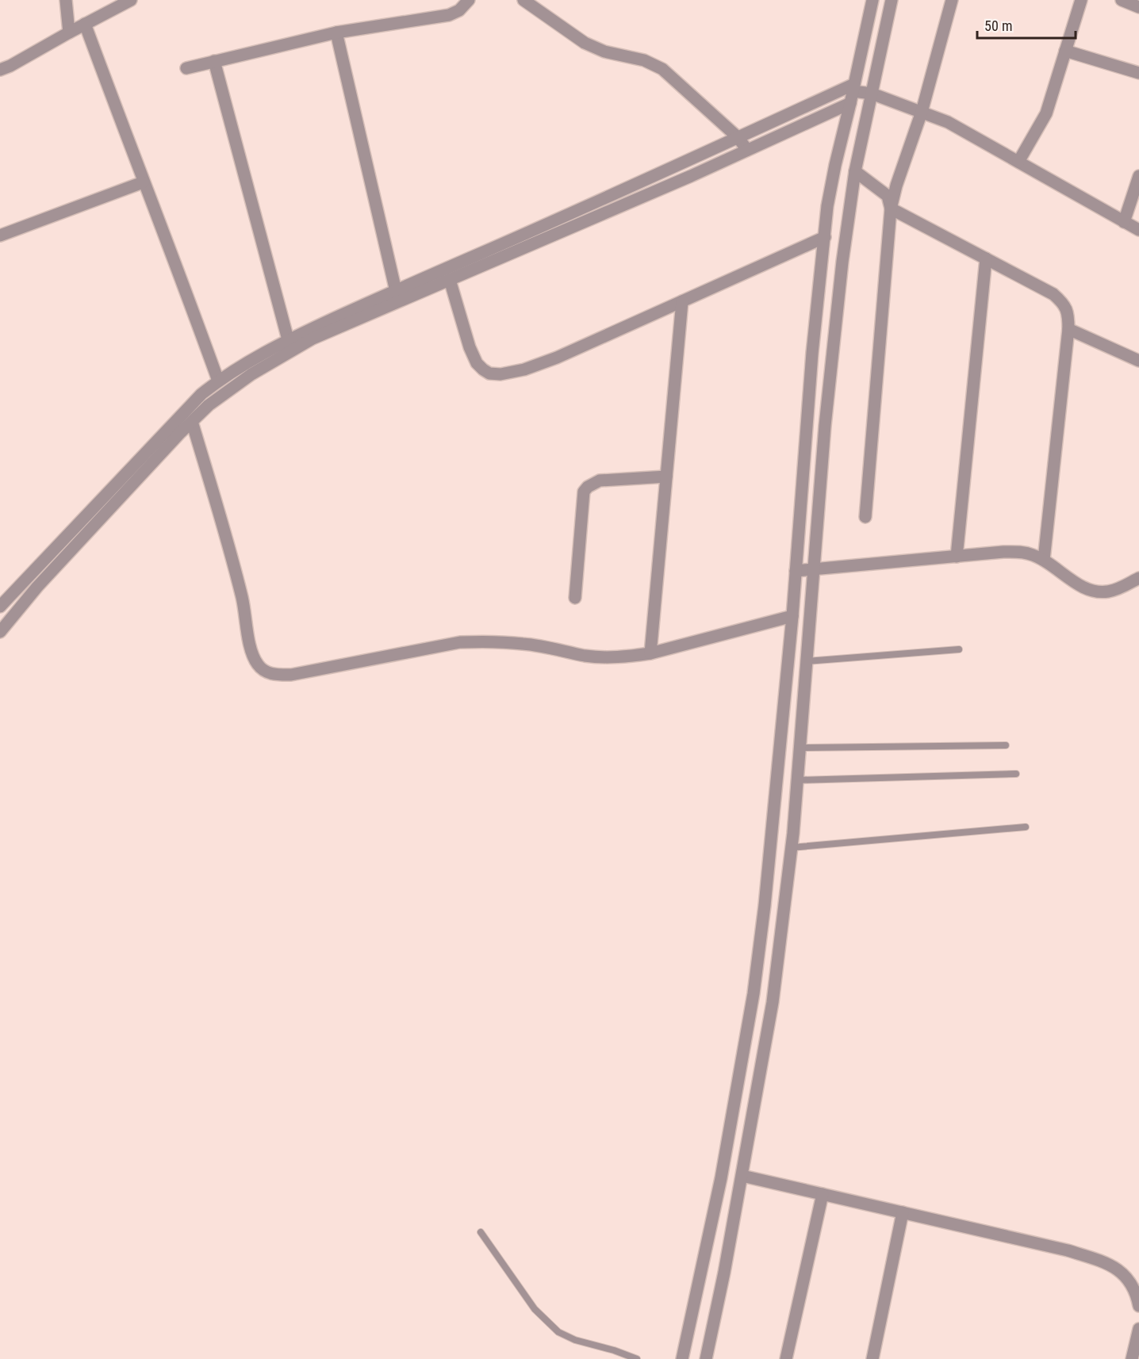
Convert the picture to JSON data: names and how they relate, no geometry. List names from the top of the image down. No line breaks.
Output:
{"scale_bar":"50 m"}
